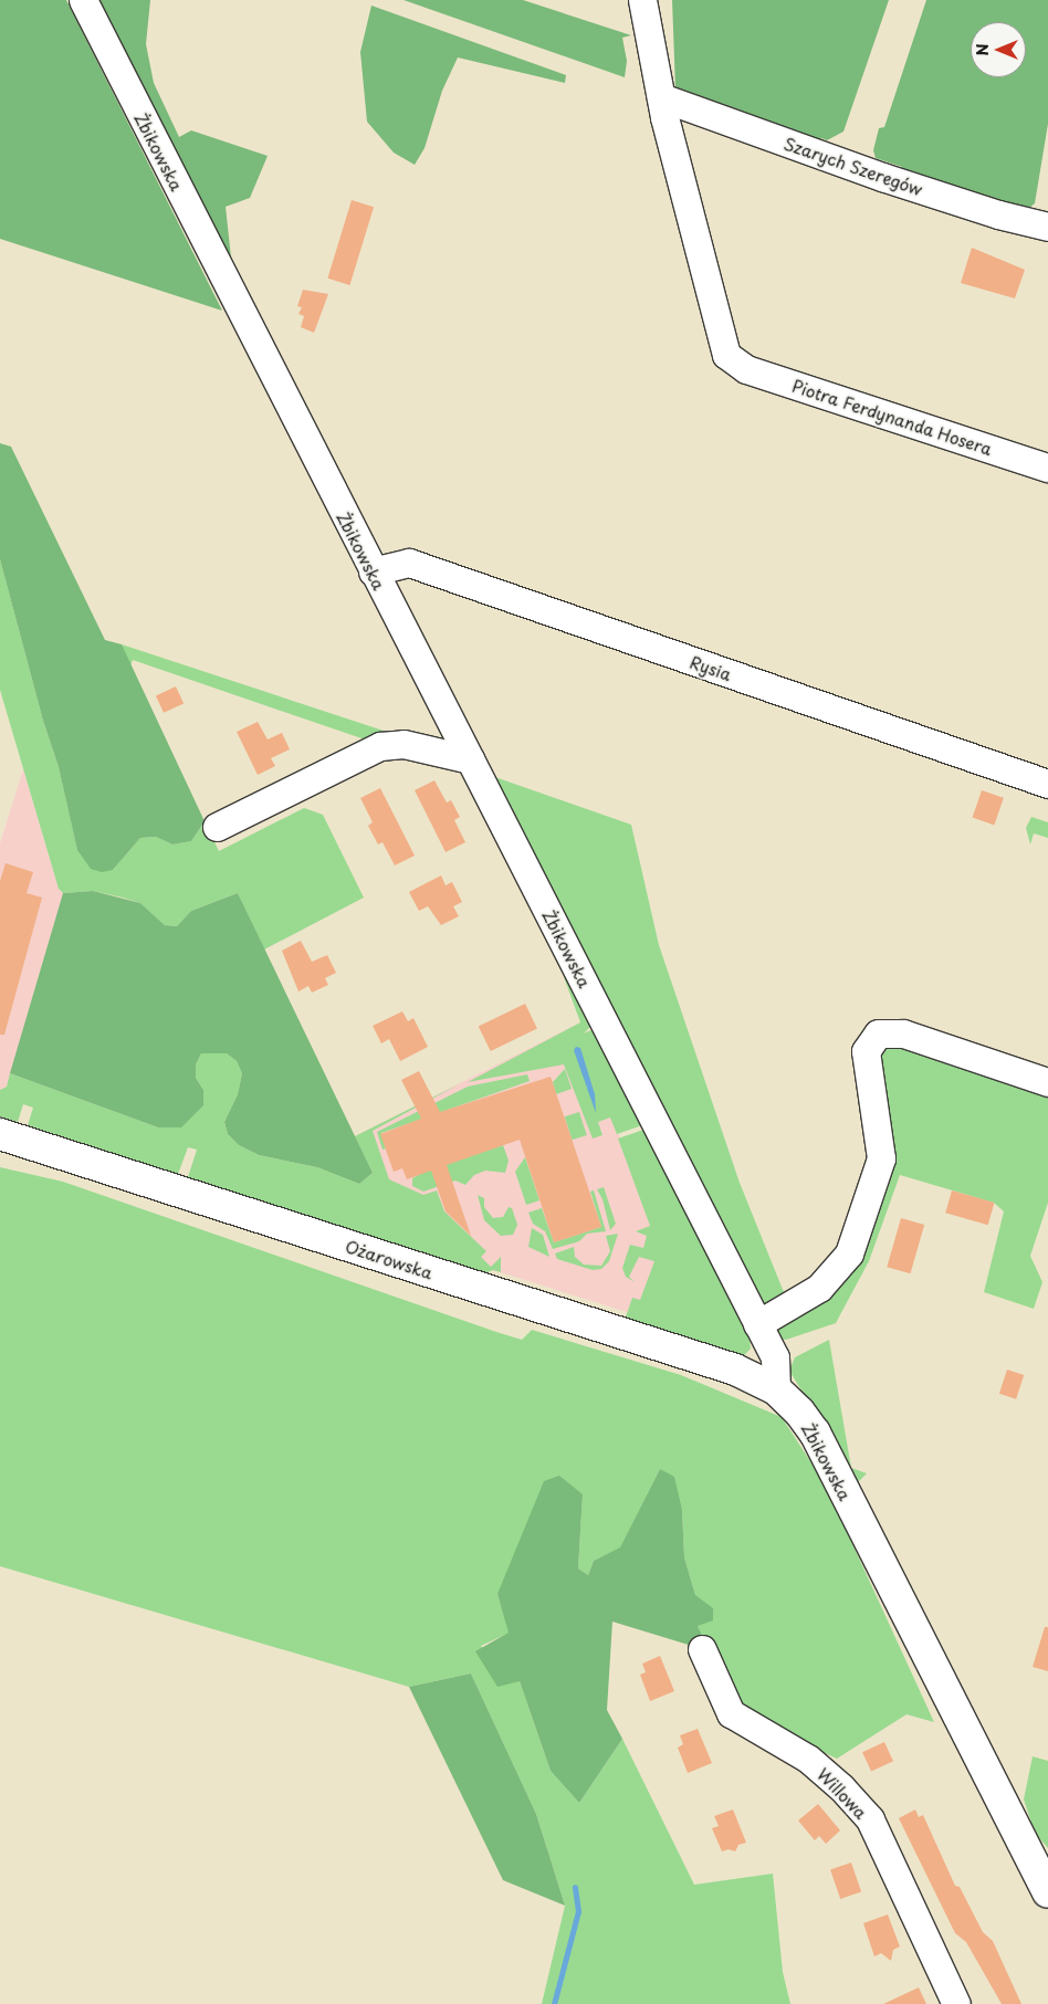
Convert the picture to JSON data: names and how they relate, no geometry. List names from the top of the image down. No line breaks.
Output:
{"streets":{"main road":["Żbikowska","Ożarowska"],"street":["Szarych Szeregów","Piotra Ferdynanda Hosera","Rysia","Willowa"]},"crossings":[["Żbikowska","Rysia"],["Żbikowska","Ożarowska"],["Szarych Szeregów","Piotra Ferdynanda Hosera"]],"north":"left"}
